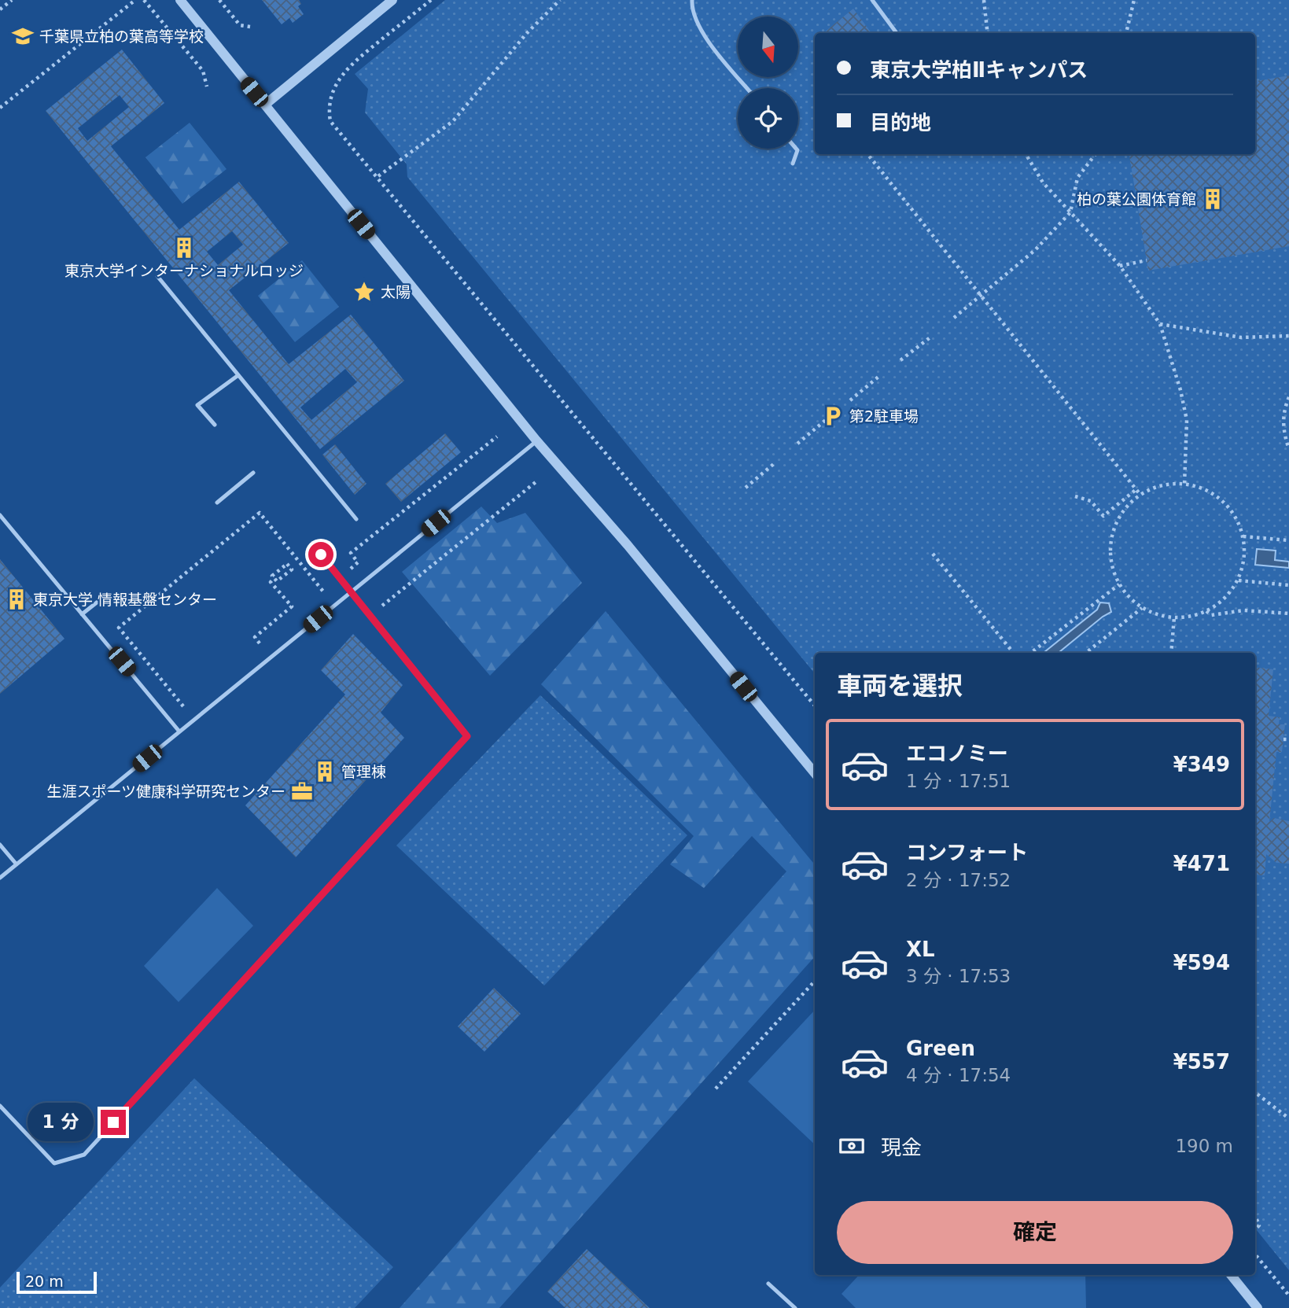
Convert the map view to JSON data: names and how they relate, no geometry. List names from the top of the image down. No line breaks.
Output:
{"places":{"school or university":["千葉県立柏の葉高等学校"],"building":["柏の葉公園体育館","東京大学インターナショナルロッジ","東京大学 情報基盤センター","管理棟"],"place":["太陽"],"parking":["第2駐車場"],"office":["生涯スポーツ健康科学研究センター"]},"scale_bar":"20 m","north":"bottom","page":{"banner":["東京大学柏Ⅱキャンパス","目的地"],"heading":"車両を選択","list":[{"name":"エコノミー","note":"1 分 · 17:51","value":"¥349"},{"name":"コンフォート","note":"2 分 · 17:52","value":"¥471"},{"name":"XL","note":"3 分 · 17:53","value":"¥594"},{"name":"Green","note":"4 分 · 17:54","value":"¥557"}],"bubble":"1 分","pay":["現金","190 m"],"buttons":"確定","scale":"20 m"}}
